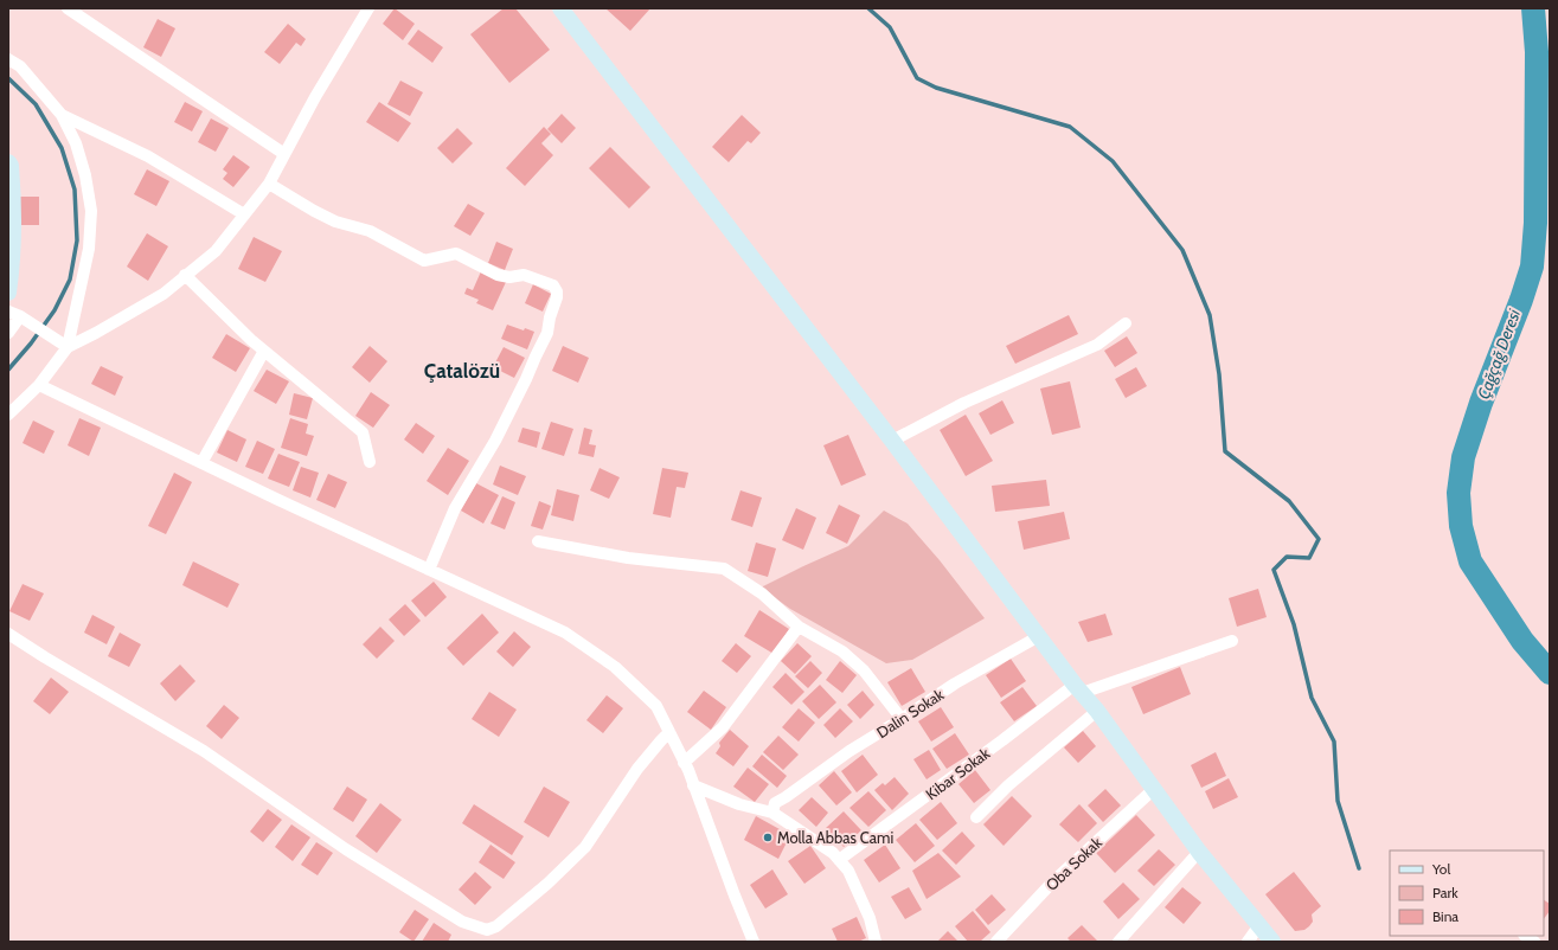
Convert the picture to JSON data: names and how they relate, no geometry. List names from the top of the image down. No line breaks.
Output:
{"streets":{"street":["Dalin Sokak","Kibar Sokak","Oba Sokak"]},"districts":["Çatalözü"],"water":["Çağçağ Deresi"],"places":["Molla Abbas Cami"],"legend":["Yol","Park","Bina"]}
